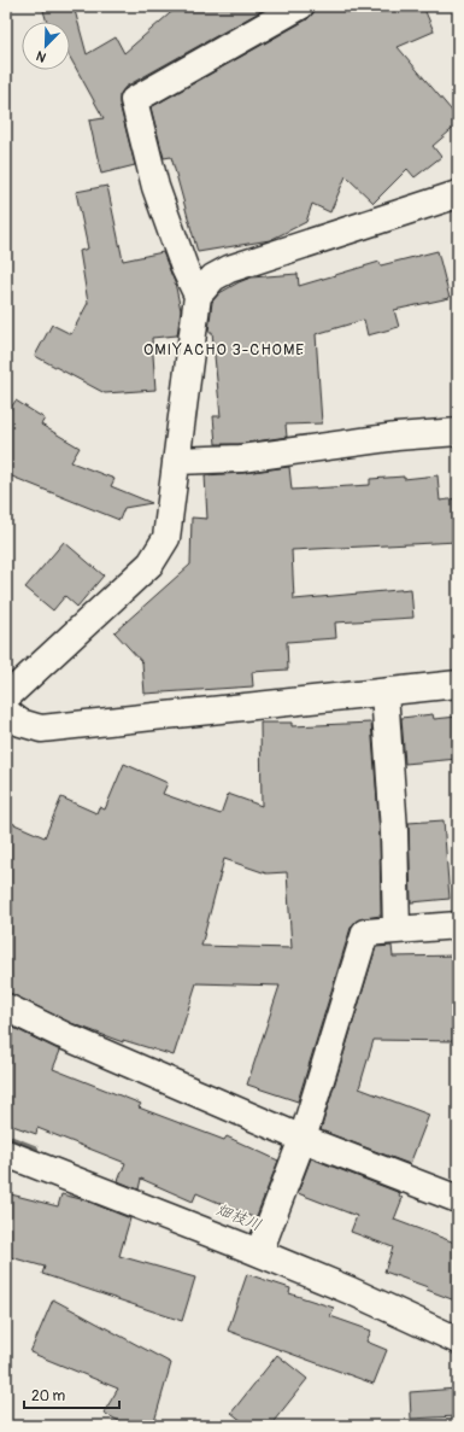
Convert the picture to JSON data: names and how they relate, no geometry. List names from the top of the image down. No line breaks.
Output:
{"districts":["OMIYACHO 3-CHOME"],"water":["畑枝川"],"scale_bar":"20 m","north":"bottom left"}
